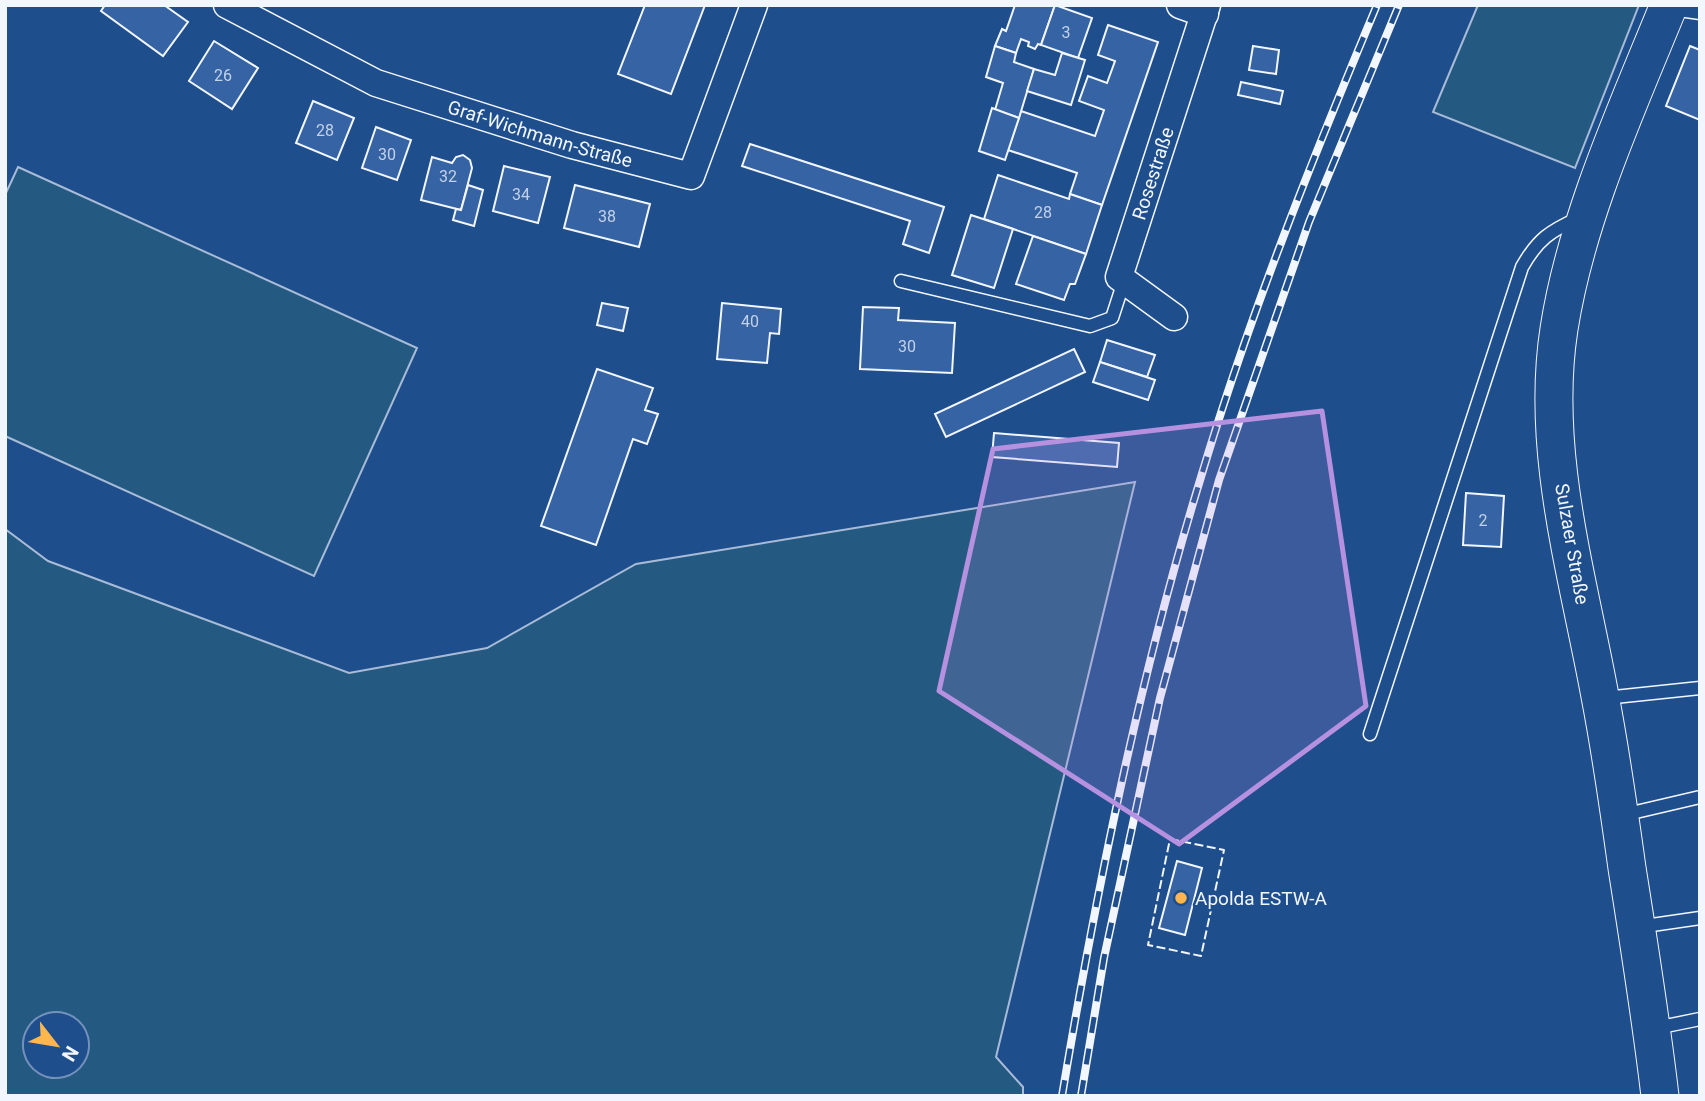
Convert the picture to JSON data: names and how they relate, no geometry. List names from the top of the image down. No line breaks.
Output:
{"streets":{"main road":["Sulzaer Straße"],"street":["Graf-Wichmann-Straße","Rosestraße"]},"places":["Apolda ESTW-A"],"house_numbers":["3","26","28","30","32","34","28","38","40","30","2"],"north":"bottom right"}
